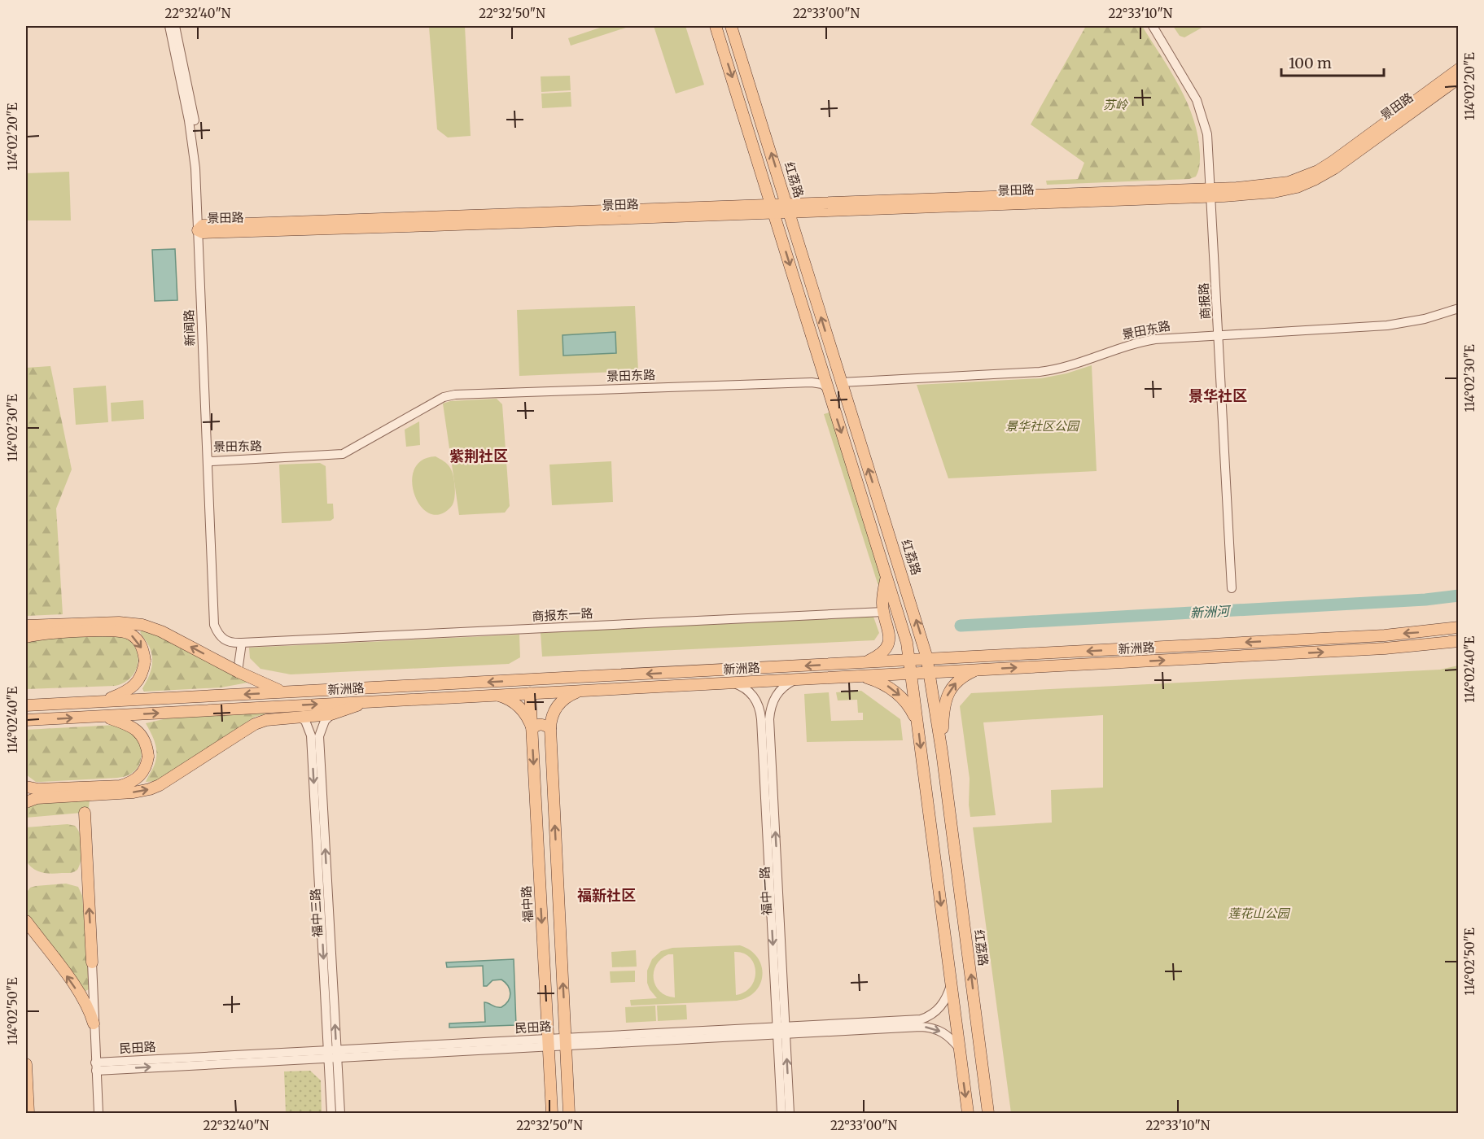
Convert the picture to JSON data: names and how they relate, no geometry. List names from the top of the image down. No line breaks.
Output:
{"streets":{"main road":["景田路","红荔路","新洲路","福中路"],"street":["商报路","新闻路","景田东路","商报东一路","福中一路","福中三路","民田路"]},"crossings":[["景田路","红荔路"],["景田路","商报路"],["景田路","新闻路"],["红荔路","景田东路"],["红荔路","新洲路"],["商报路","景田东路"],["新闻路","景田东路"],["新闻路","商报东一路"],["新洲路","福中一路"],["新洲路","福中路"],["福中一路","民田路"],["福中路","民田路"],["福中三路","民田路"]],"districts":["景华社区","紫荆社区","福新社区"],"water":["新洲河"],"parks":["苏岭","景华社区公园","莲花山公园"],"scale_bar":"100 m","coordinates":["22°32'40\"N","22°32'50\"N","22°33'00\"N","22°33'10\"N","114°02'20\"E","114°02'30\"E","114°02'40\"E","114°02'50\"E"]}
